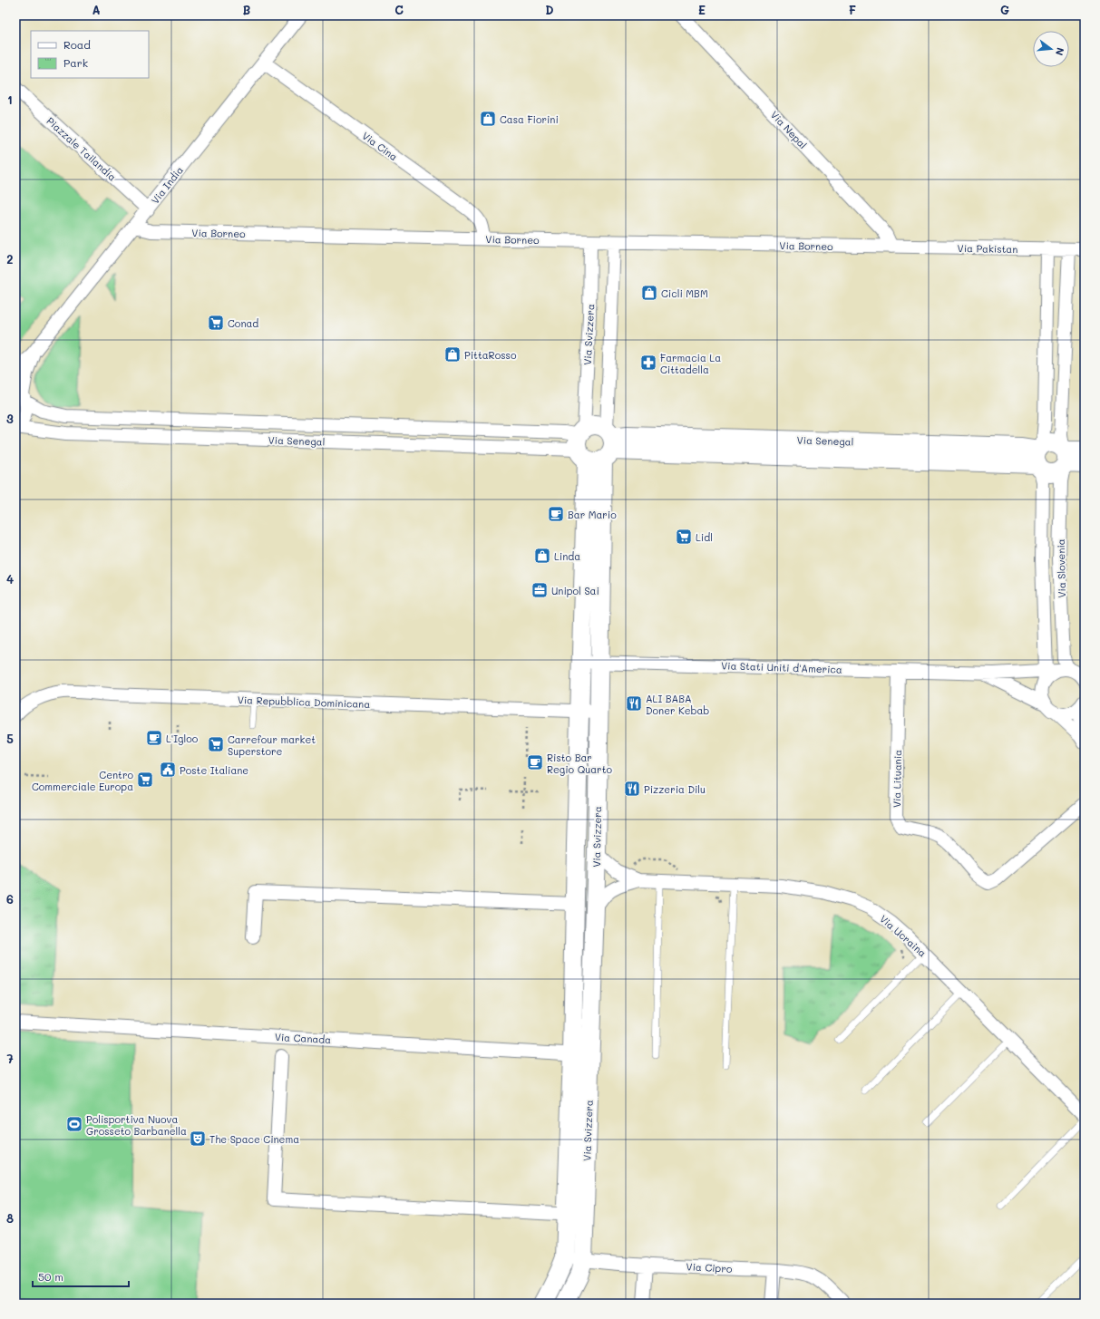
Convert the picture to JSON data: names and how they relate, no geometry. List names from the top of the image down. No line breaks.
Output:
{"streets":{"main road":["Via Svizzera","Via Senegal"],"street":["Via Nepal","Via Cina","Piazzale Tailandia","Via India","Via Borneo","Via Pakistan","Via Slovenia","Via Stati Uniti d'America","Via Repubblica Dominicana","Via Lituania","Via Ucraina","Via Canada","Via Cipro"]},"crossings":[["Via Nepal","Via Borneo"],["Via Nepal","Via Pakistan"],["Via Cina","Via India"],["Via Cina","Via Borneo"],["Piazzale Tailandia","Via India"],["Via India","Via Borneo"],["Via India","Via Senegal"],["Via Borneo","Via Pakistan"],["Via Borneo","Via Svizzera"],["Via Pakistan","Via Slovenia"],["Via Svizzera","Via Senegal"],["Via Svizzera","Via Stati Uniti d'America"],["Via Svizzera","Via Repubblica Dominicana"],["Via Svizzera","Via Ucraina"],["Via Svizzera","Via Canada"],["Via Svizzera","Via Cipro"],["Via Senegal","Via Slovenia"],["Via Slovenia","Via Stati Uniti d'America"],["Via Stati Uniti d'America","Via Lituania"]],"places":{"shop":["Casa Fiorini","Cicli MBM","PittaRosso","Linda"],"supermarket":["Conad","Lidl","Carrefour market Superstore","Centro Commerciale Europa"],"pharmacy":["Farmacia La Cittadella"],"cafe":["Bar Mario","L'Igloo","Risto Bar Regio Quarto"],"office":["Unipol Sai"],"restaurant":["ALI BABA Doner Kebab","Pizzeria Dilu"],"public building":["Poste Italiane"],"sports":["Polisportiva Nuova Grosseto Barbanella"],"theatre":["The Space Cinema"]},"legend":["Road","Park"],"scale_bar":"50 m","north":"right","grid":{"columns":["A","B","C","D","E","F","G"],"rows":["1","2","3","4","5","6","7","8"]}}
